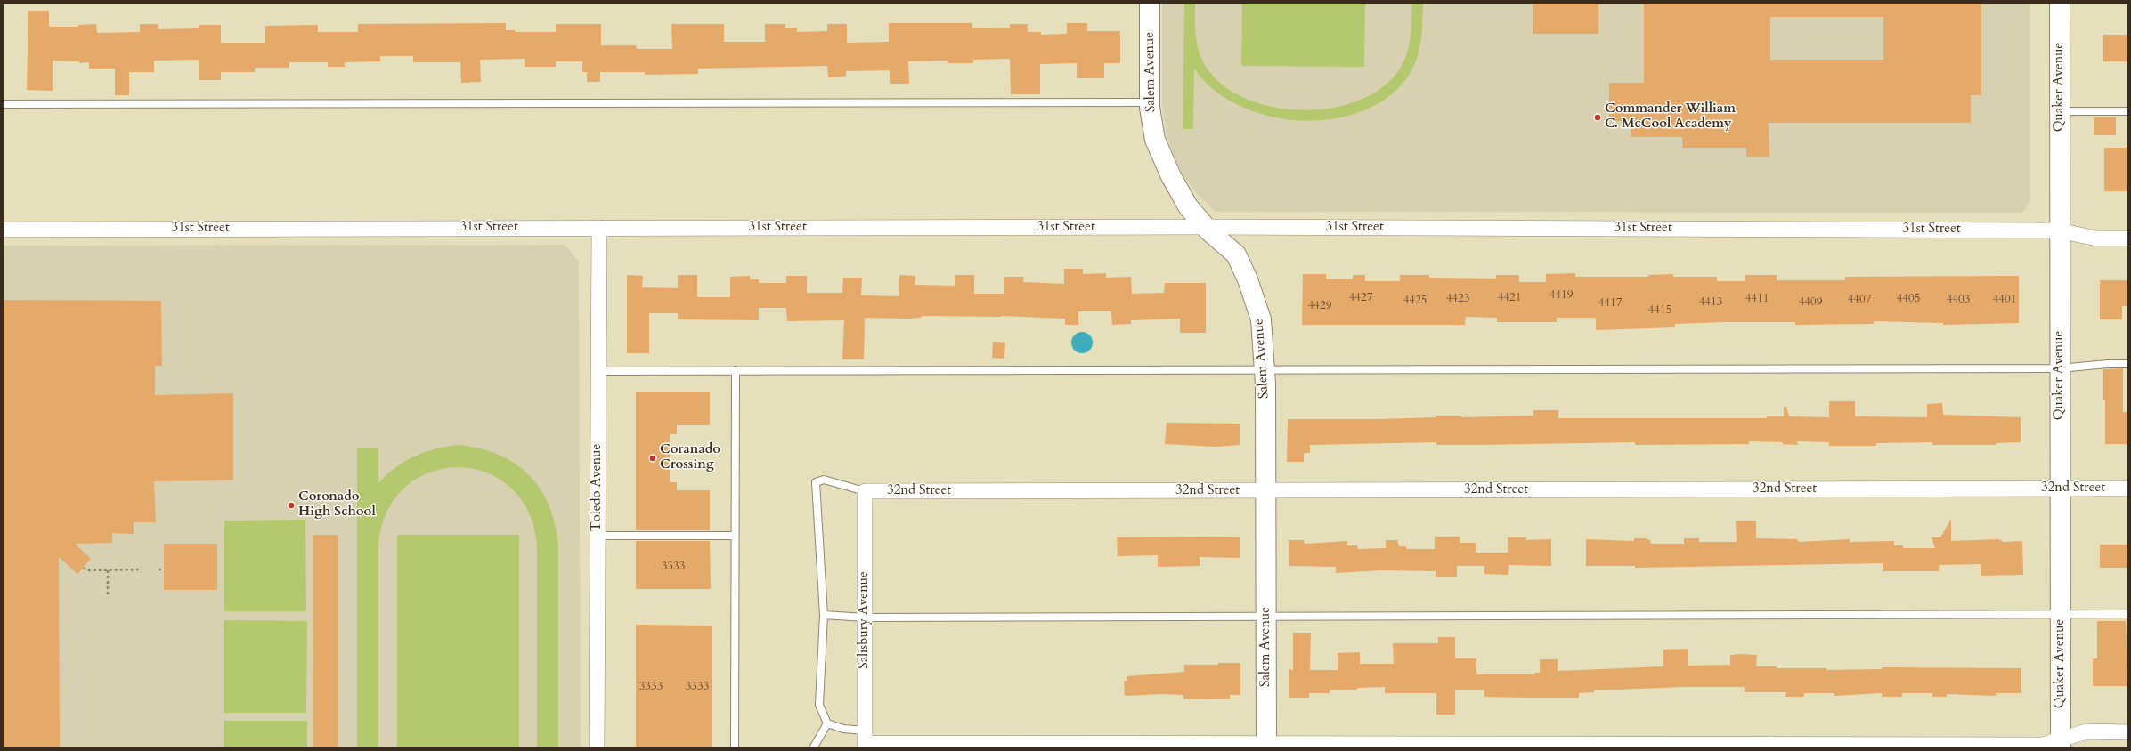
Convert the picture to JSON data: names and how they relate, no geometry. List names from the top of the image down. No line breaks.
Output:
{"streets":{"street":["Salem Avenue","Quaker Avenue","31st Street","Toledo Avenue","32nd Street","Salisbury Avenue"]},"crossings":[["Salem Avenue","31st Street"],["Salem Avenue","32nd Street"],["Quaker Avenue","31st Street"],["Quaker Avenue","32nd Street"],["31st Street","Toledo Avenue"],["32nd Street","Salisbury Avenue"]],"places":["Commander William C. McCool Academy","Coranado Crossing","Coronado High School"],"house_numbers":["4419","4427","4421","4423","4411","4405","4407","4403","4401","4425","4413","4409","4417","4429","4415","3333","3333","3333"]}
